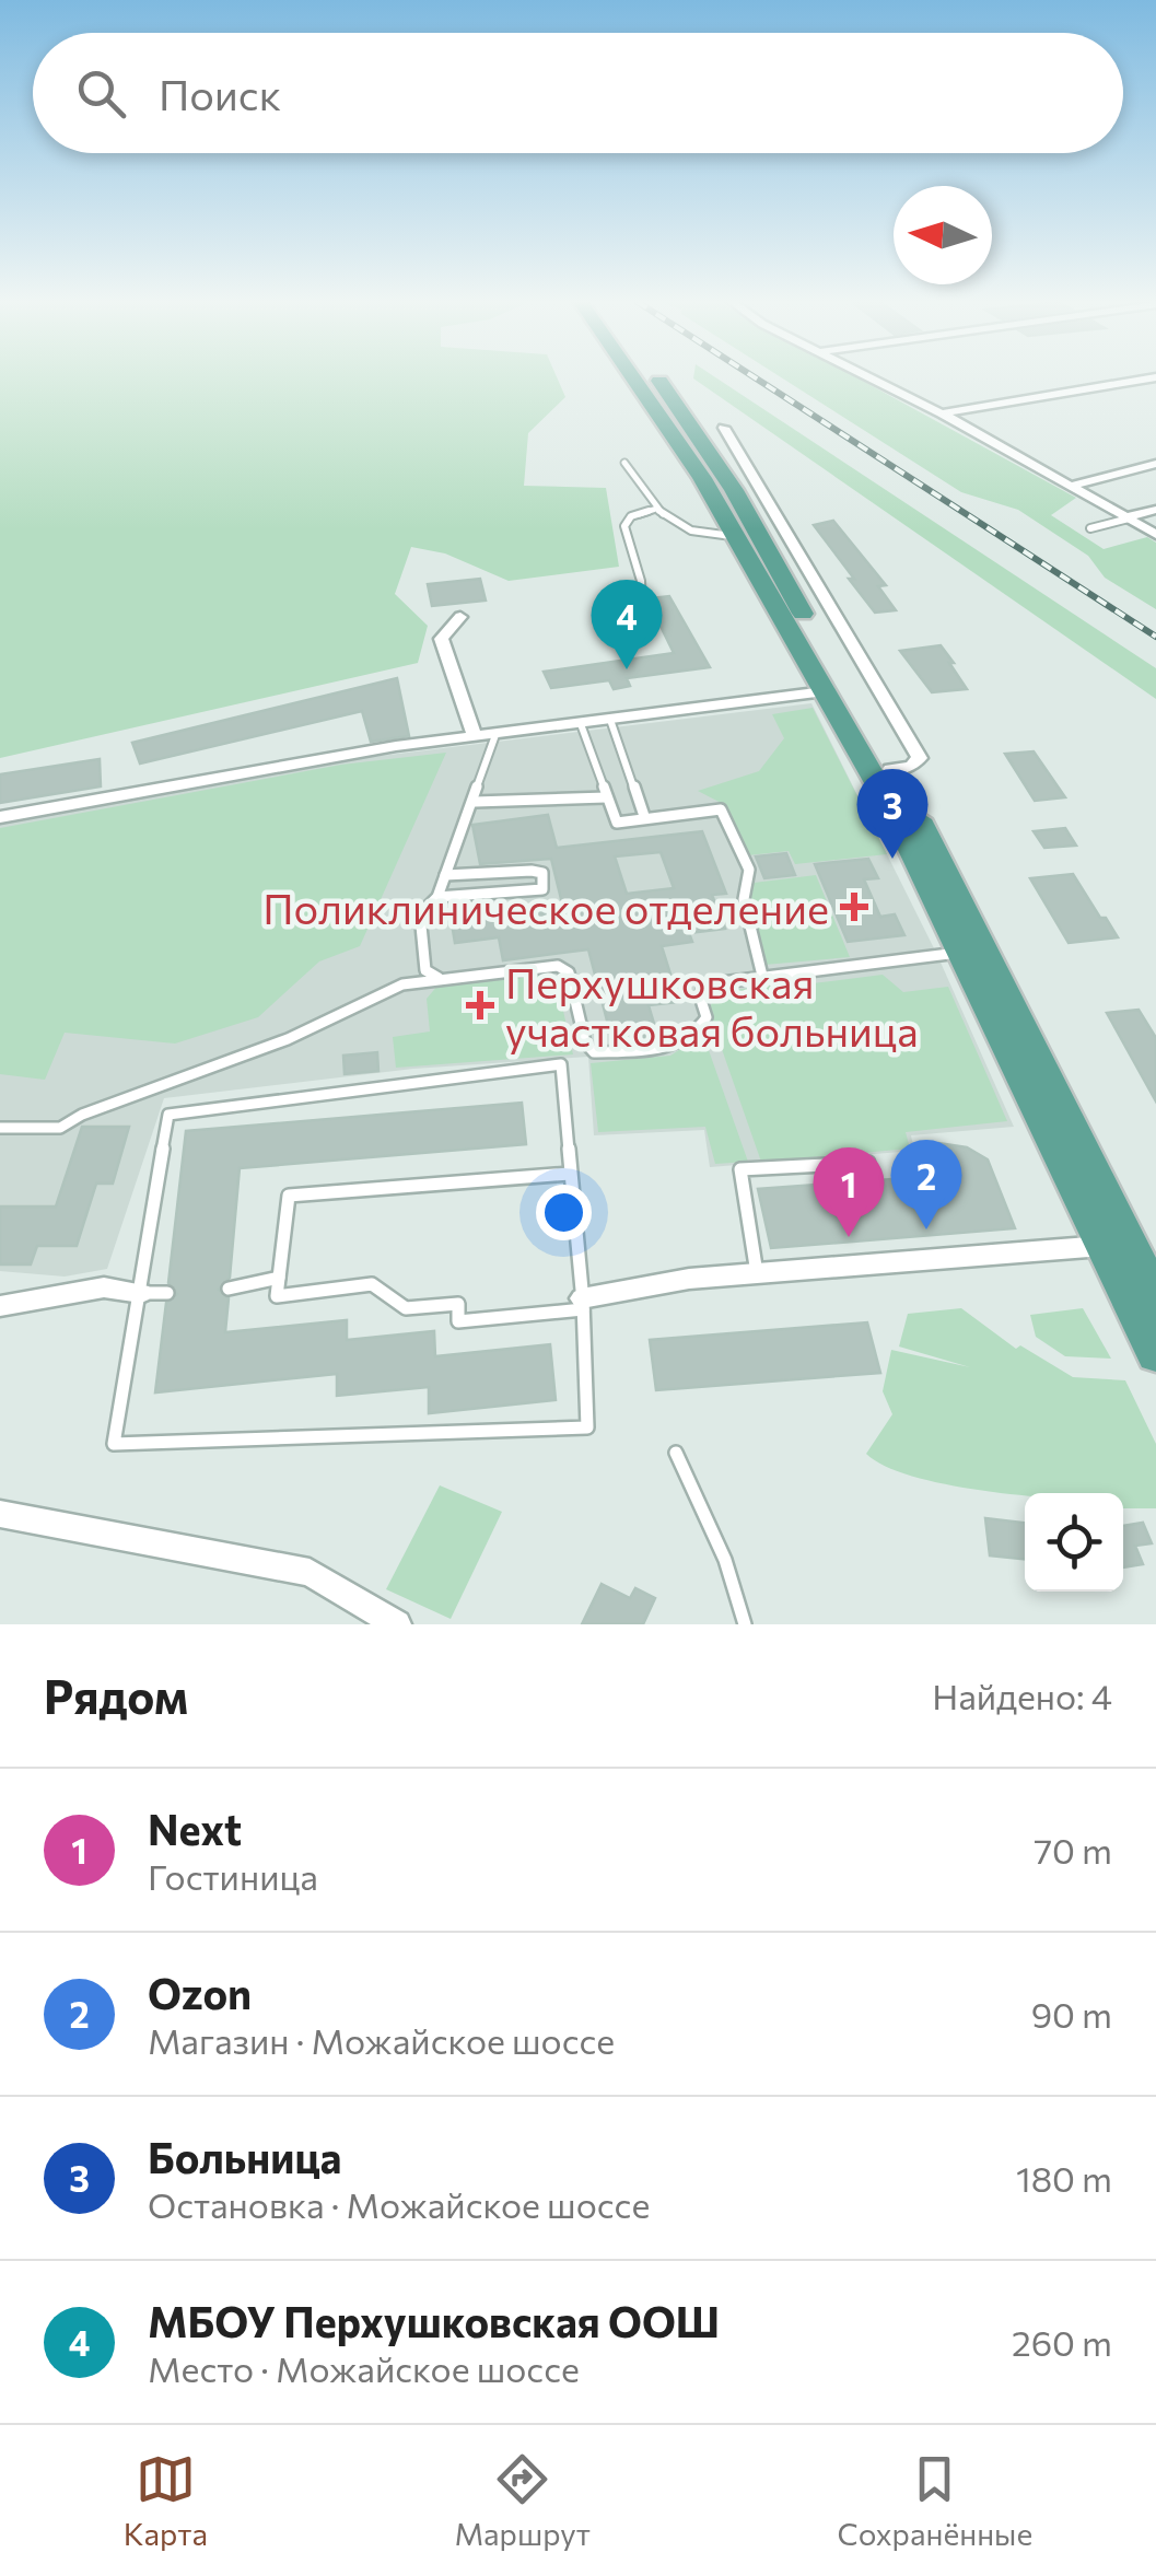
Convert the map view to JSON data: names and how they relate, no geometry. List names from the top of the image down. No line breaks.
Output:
{"places":{"health":["Поликлиническое отделение","Перхушковская участковая больница"]},"north":"left","page":{"search":"Поиск","pins":["4","3","2","1"],"heading":["Рядом","Найдено: 4"],"list":[{"mark":"1","name":"Next","note":"Гостиница","value":"70 m"},{"mark":"2","name":"Ozon","note":"Магазин · Можайское шоссе","value":"90 m"},{"mark":"3","name":"Больница","note":"Остановка · Можайское шоссе","value":"180 m"},{"mark":"4","name":"МБОУ Перхушковская ООШ","note":"Место · Можайское шоссе","value":"260 m"}],"nav":["Карта","Маршрут","Сохранённые"]}}
